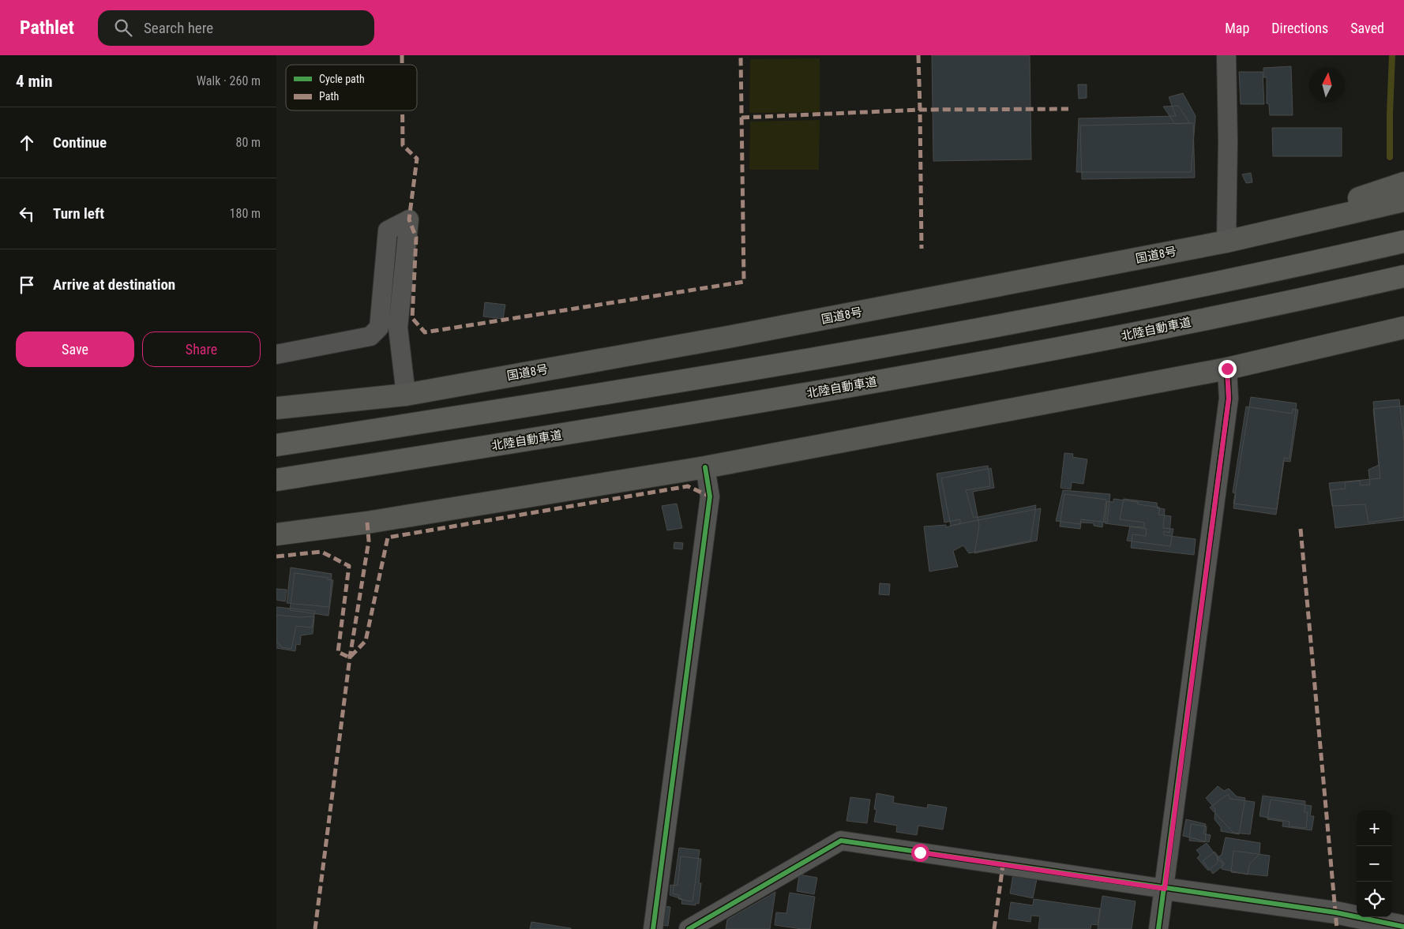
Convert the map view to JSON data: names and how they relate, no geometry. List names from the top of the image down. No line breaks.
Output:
{"streets":{"highway":["国道8号","北陸自動車道"]},"legend":["Cycle path","Path"],"north":"top","page":{"header":"Pathlet","search":"Search here","nav":["Map","Directions","Saved"],"heading":["4 min","Walk · 260 m"],"list":[["Continue","80 m"],["Turn left","180 m"],"Arrive at destination"],"buttons":["Save","Share"],"map_buttons":["+","−"]}}
